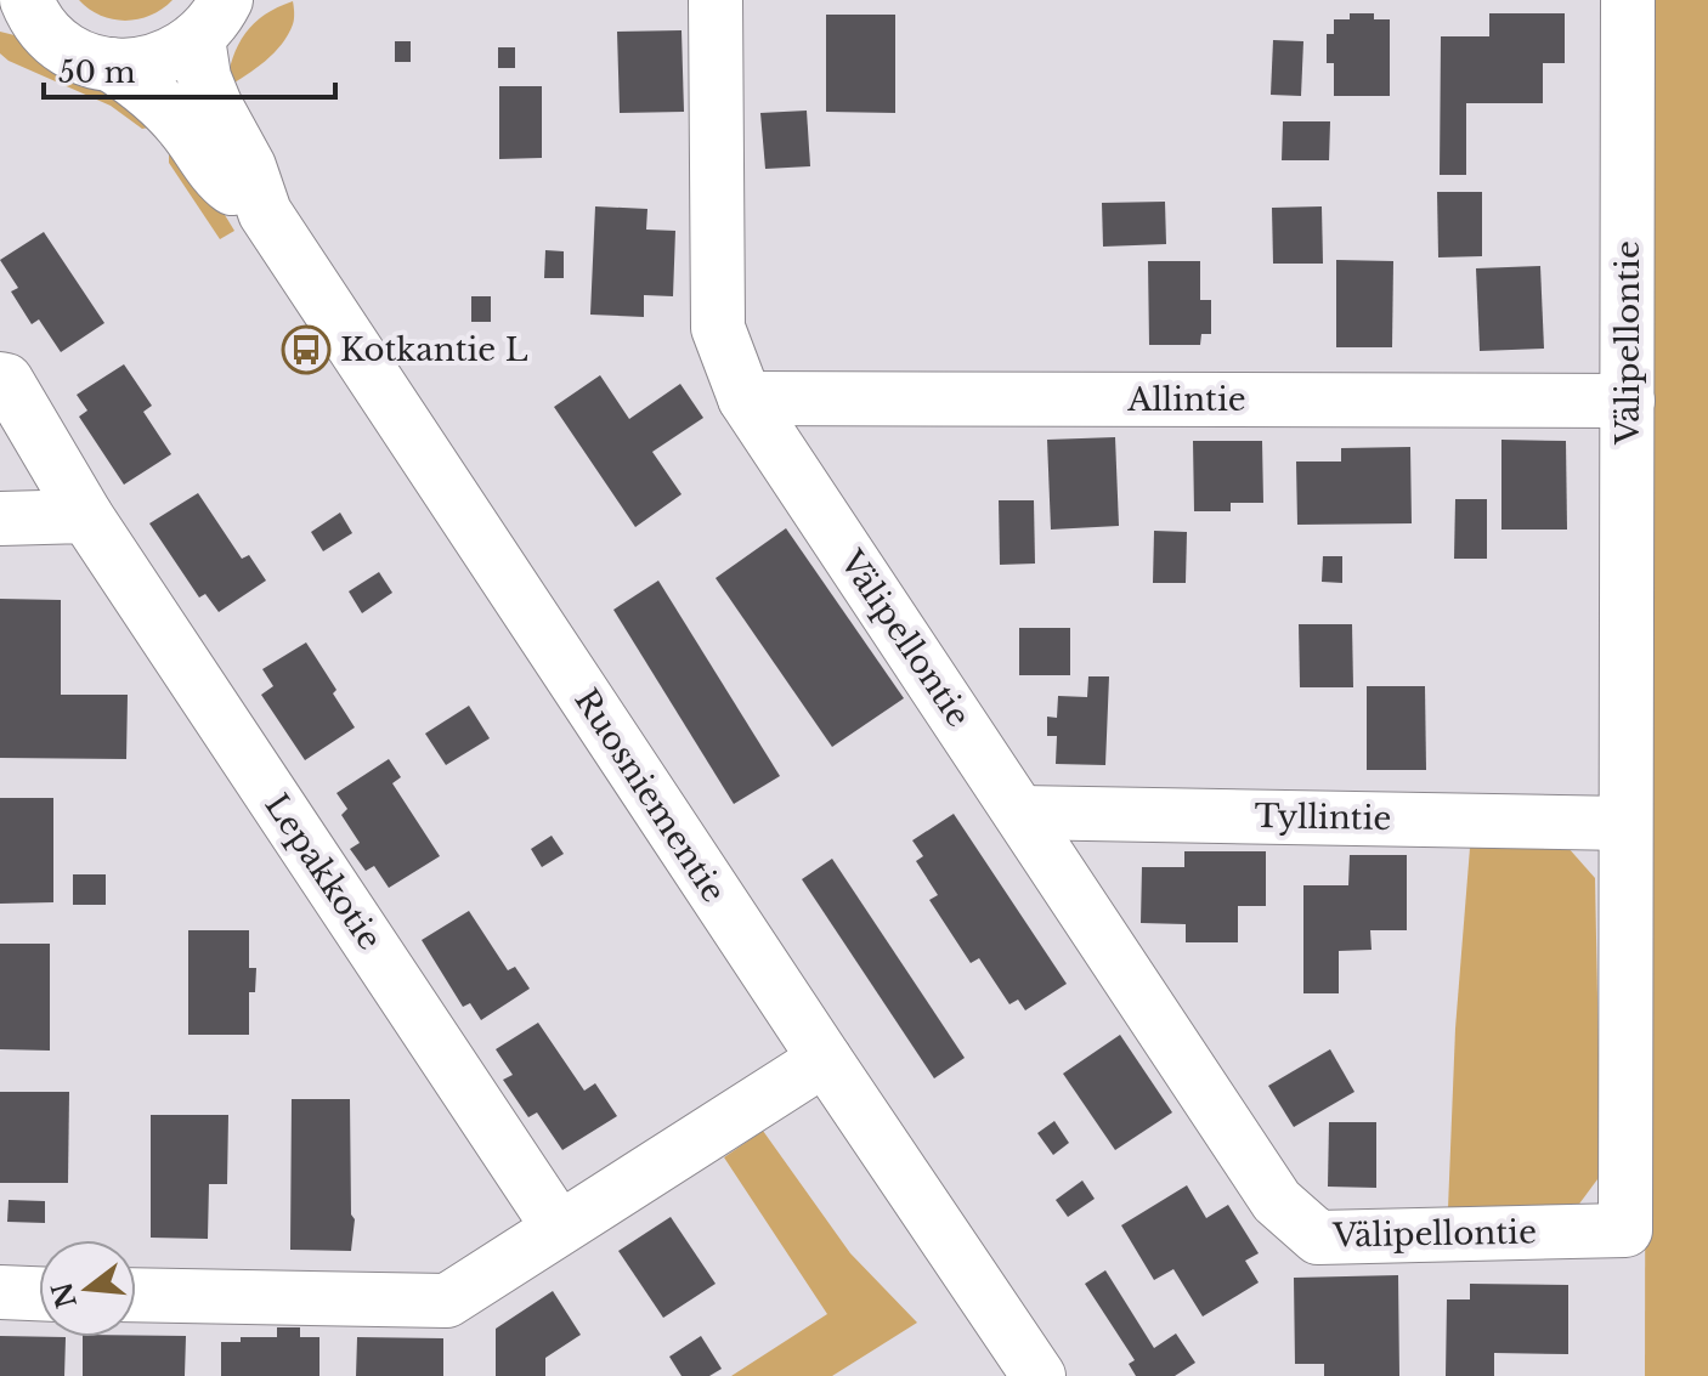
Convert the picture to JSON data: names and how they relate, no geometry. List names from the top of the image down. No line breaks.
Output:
{"streets":{"street":["Välipellontie","Allintie","Ruosniementie","Tyllintie","Lepakkotie"]},"crossings":[["Välipellontie","Allintie"],["Välipellontie","Tyllintie"]],"places":{"bus stop":["Kotkantie L"]},"scale_bar":"50 m","north":"left"}
